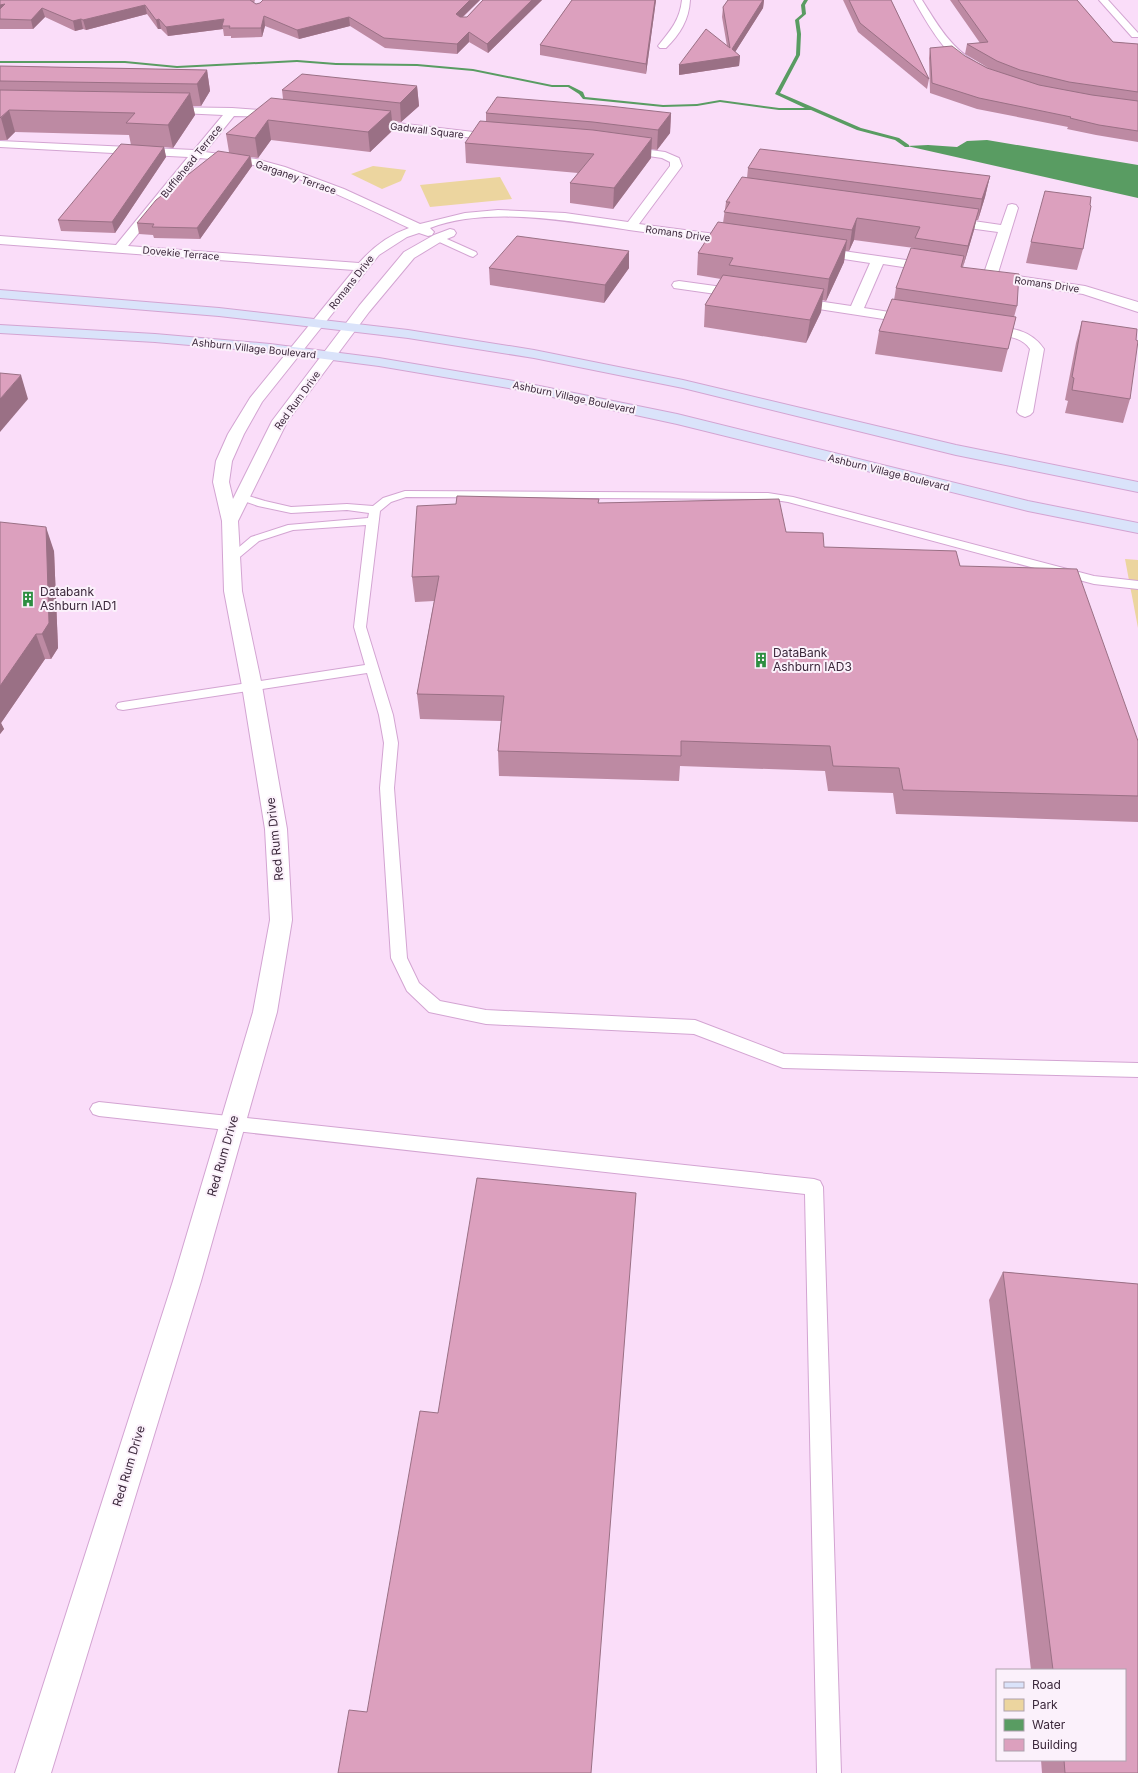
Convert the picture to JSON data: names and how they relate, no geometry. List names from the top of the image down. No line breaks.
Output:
{"streets":{"main road":["Ashburn Village Boulevard"],"street":["Gadwall Square","Bufflehead Terrace","Garganey Terrace","Romans Drive","Dovekie Terrace","Red Rum Drive"]},"crossings":[["Bufflehead Terrace","Garganey Terrace"],["Bufflehead Terrace","Dovekie Terrace"],["Garganey Terrace","Romans Drive"],["Romans Drive","Dovekie Terrace"],["Romans Drive","Red Rum Drive"],["Ashburn Village Boulevard","Red Rum Drive"]],"places":{"building":["Databank Ashburn IAD1","DataBank Ashburn IAD3"]},"legend":["Road","Park","Water","Building"]}
